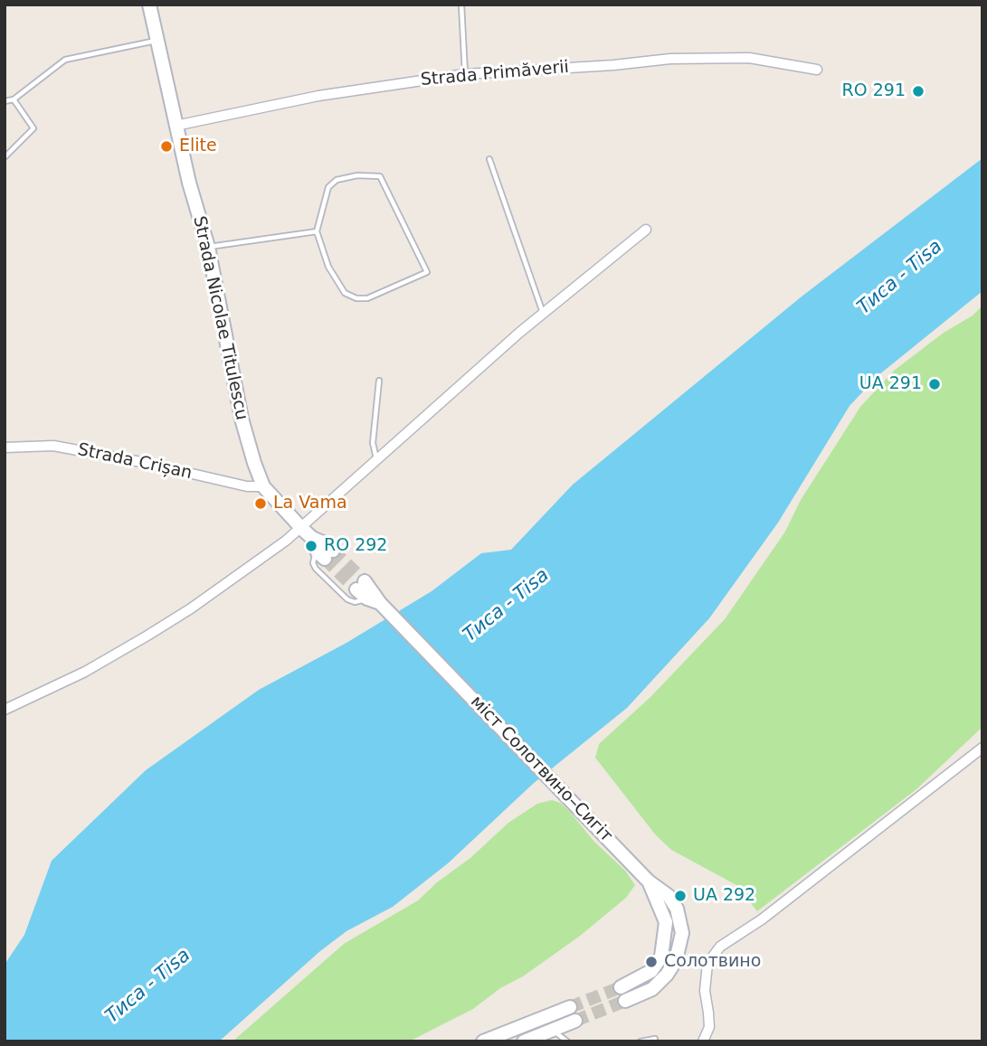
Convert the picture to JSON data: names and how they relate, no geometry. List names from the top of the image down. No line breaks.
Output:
{"streets":{"street":["Strada Primăverii","Strada Nicolae Titulescu","Strada Crișan","міст Солотвино–Сигіт"]},"crossings":[["Strada Primăverii","Strada Nicolae Titulescu"],["Strada Nicolae Titulescu","Strada Crișan"]],"water":["Тиса - Tisa"],"places":["RO 291","Elite","UA 291","La Vama","RO 292","UA 292","Солотвино"]}
